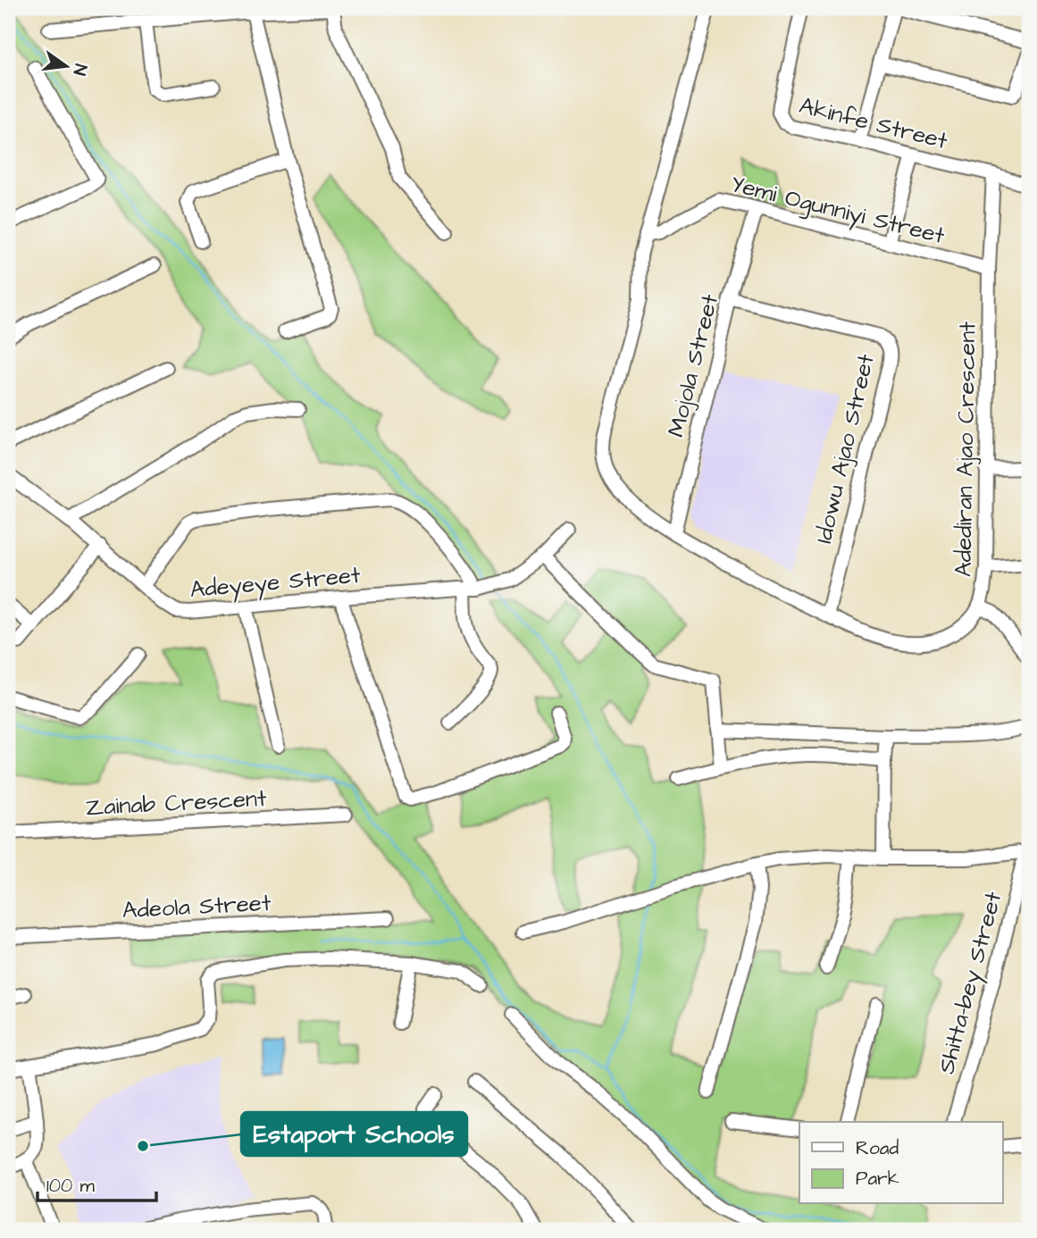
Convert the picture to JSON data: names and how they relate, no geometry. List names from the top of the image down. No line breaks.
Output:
{"streets":{"street":["Akinfe Street","Yemi Ogunniyi Street","Mojola Street","Idowu Ajao Street","Adediran Ajao Crescent","Adeyeye Street","Zainab Crescent","Adeola Street","Shitta-bey Street"]},"crossings":[["Akinfe Street","Adediran Ajao Crescent"],["Yemi Ogunniyi Street","Mojola Street"],["Yemi Ogunniyi Street","Adediran Ajao Crescent"],["Mojola Street","Idowu Ajao Street"],["Mojola Street","Adediran Ajao Crescent"],["Idowu Ajao Street","Adediran Ajao Crescent"]],"places":["Estaport Schools"],"legend":["Road","Park"],"scale_bar":"100 m","north":"right"}
